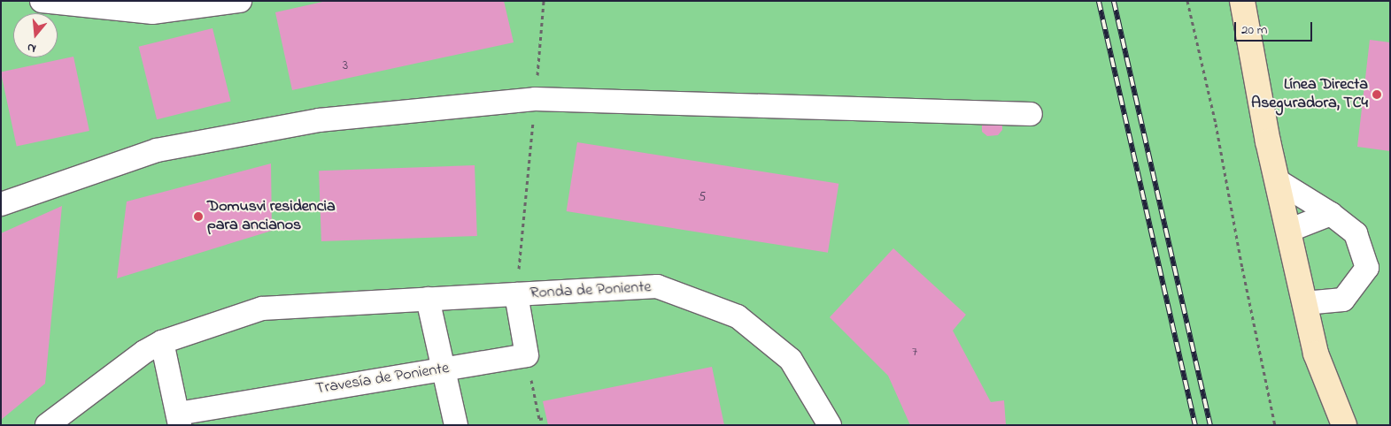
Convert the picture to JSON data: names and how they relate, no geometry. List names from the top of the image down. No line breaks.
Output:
{"streets":{"street":["Ronda de Poniente","Travesía de Poniente"]},"crossings":[["Ronda de Poniente","Travesía de Poniente"]],"places":["Línea Directa Aseguradora, TC4","Domusvi residencia para ancianos"],"house_numbers":["3","5","7"],"scale_bar":"20 m","north":"bottom"}
